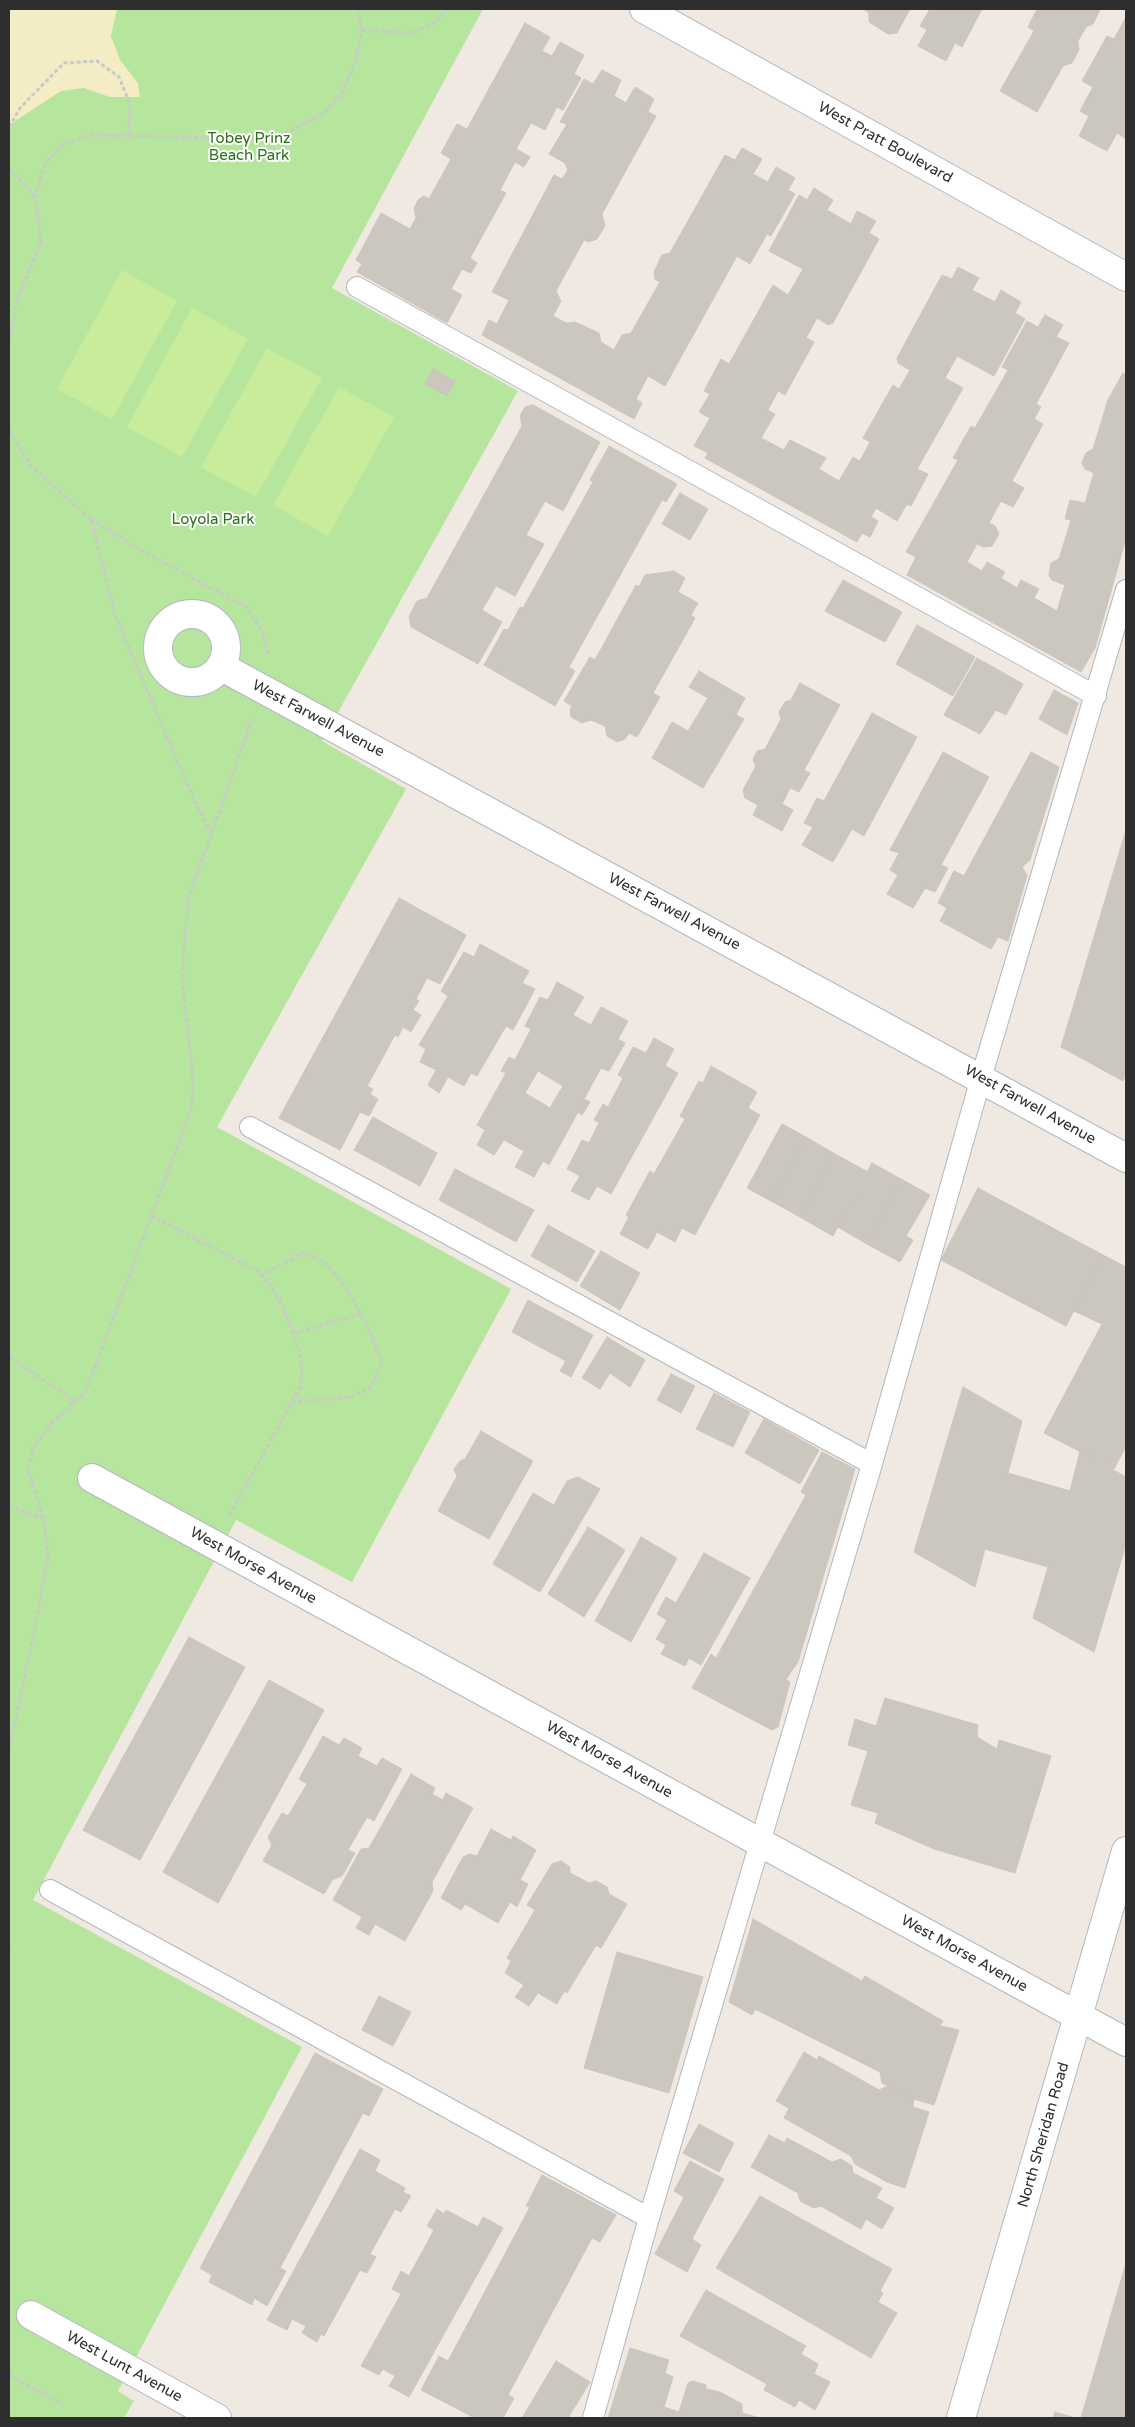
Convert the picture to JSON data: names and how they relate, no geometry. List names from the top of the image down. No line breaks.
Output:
{"streets":{"street":["West Pratt Boulevard","West Farwell Avenue","West Morse Avenue","North Sheridan Road","West Lunt Avenue"]},"crossings":[["West Morse Avenue","North Sheridan Road"]],"parks":["Tobey Prinz Beach Park","Loyola Park"]}
